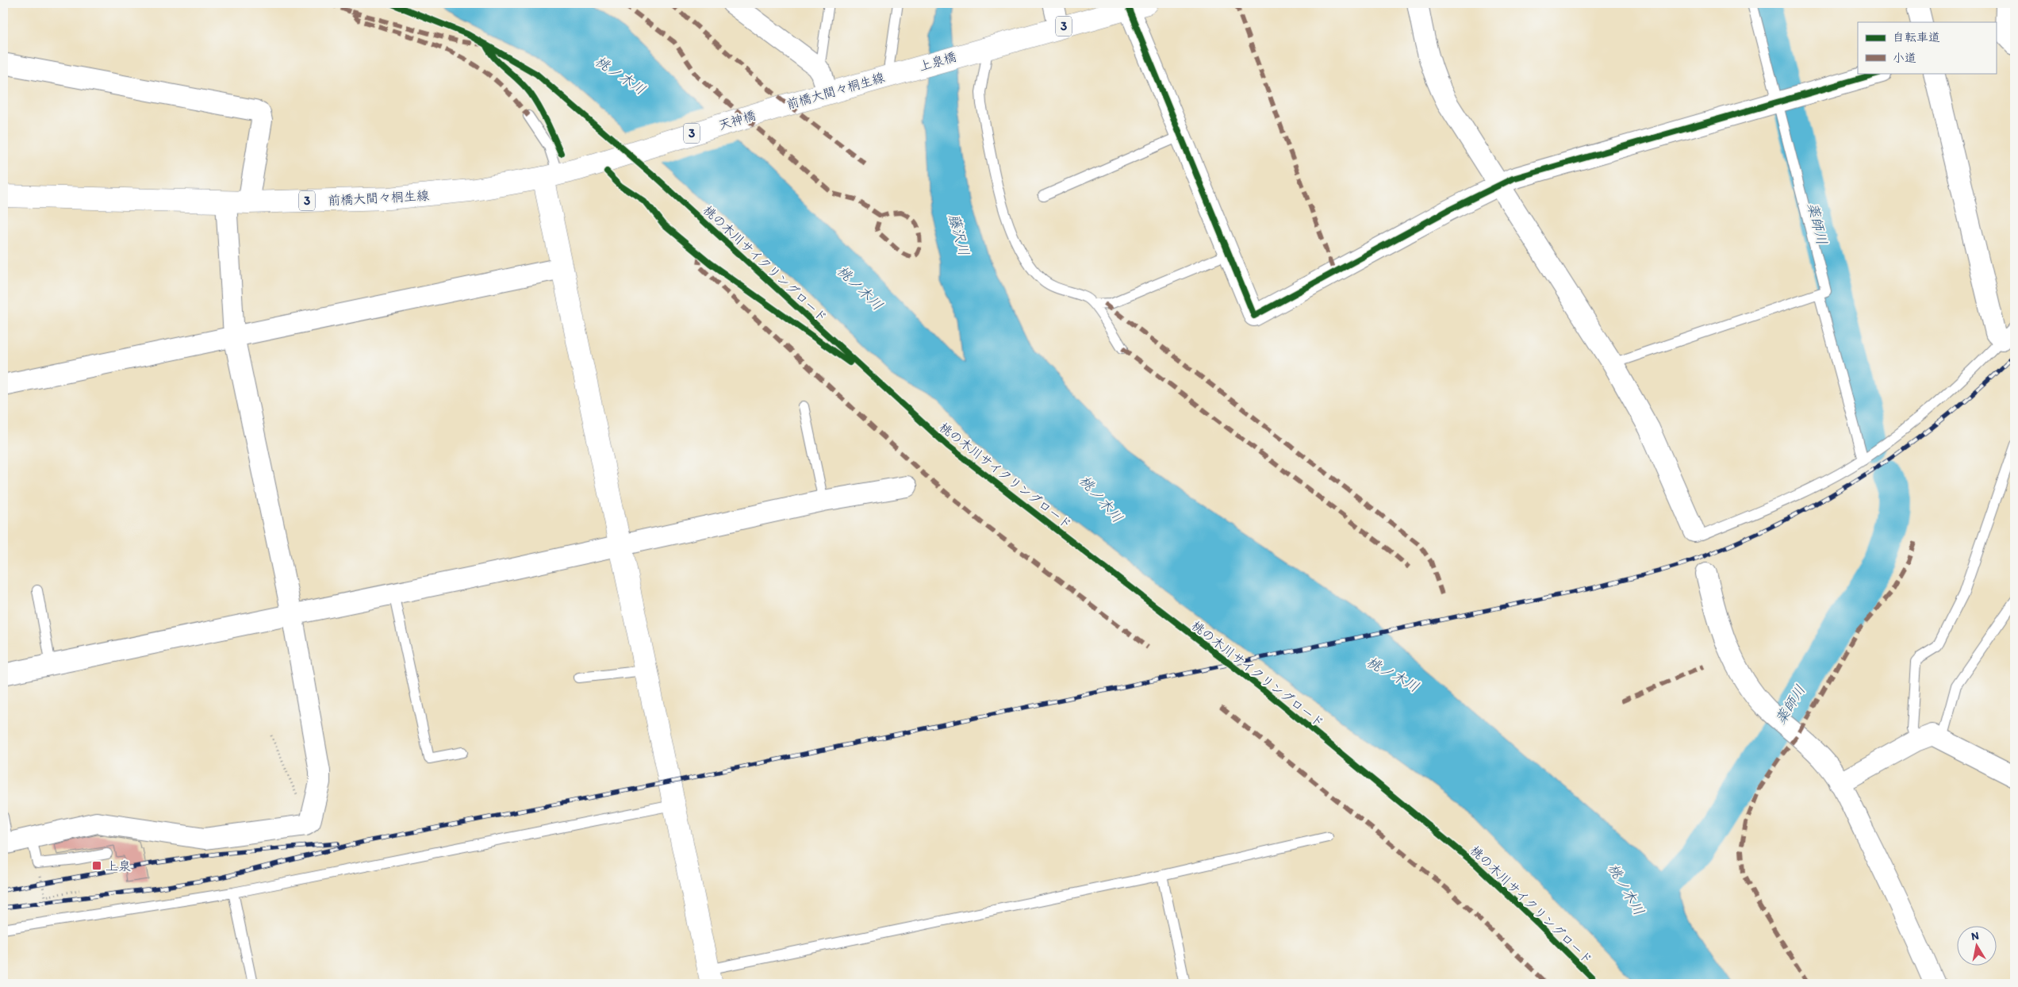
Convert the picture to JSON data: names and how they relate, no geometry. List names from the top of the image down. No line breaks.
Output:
{"streets":{"main road":["3","上泉橋","前橋大間々桐生線","天神橋"],"cycle path":["桃の木川サイクリングロード"]},"crossings":[["3","上泉橋"],["上泉橋","前橋大間々桐生線"],["前橋大間々桐生線","天神橋"]],"water":["桃ノ木川","薬師川","藤沢川"],"places":{"transit":["上泉"]},"legend":["自転車道","小道"],"north":"top"}
